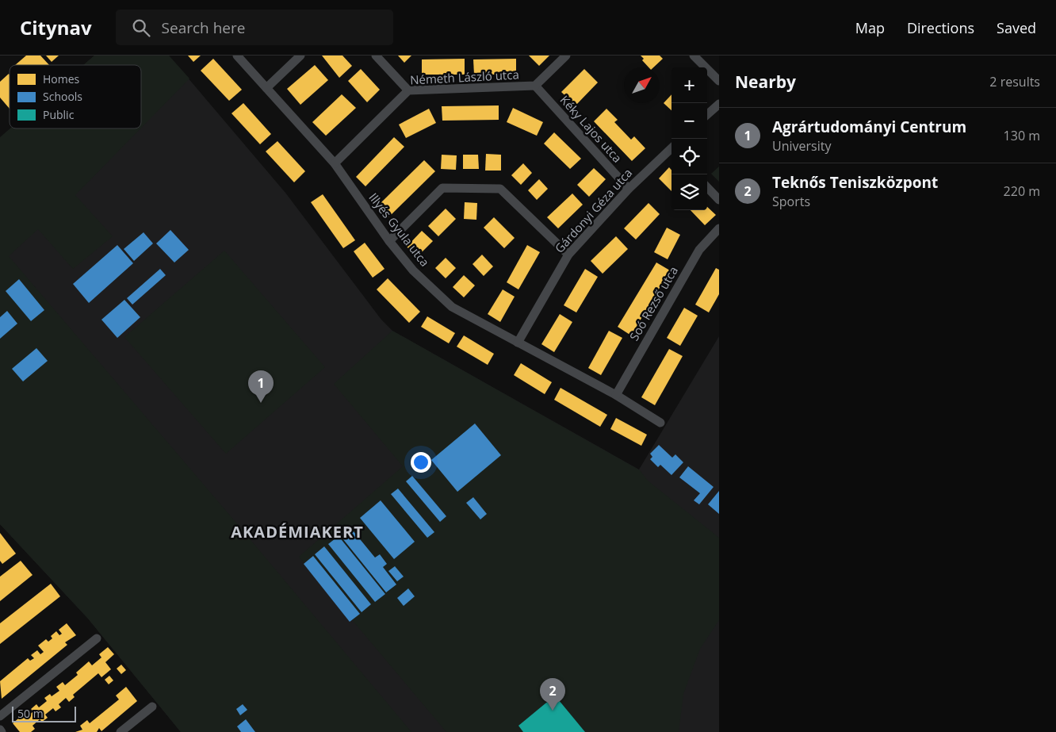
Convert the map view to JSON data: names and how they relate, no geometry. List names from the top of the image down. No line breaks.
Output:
{"streets":{"street":["Németh László utca","Kéky Lajos utca","Gárdonyi Géza utca","Illyés Gyula utca","Soó Rezső utca"]},"crossings":[["Németh László utca","Kéky Lajos utca"],["Németh László utca","Illyés Gyula utca"],["Kéky Lajos utca","Gárdonyi Géza utca"],["Gárdonyi Géza utca","Illyés Gyula utca"],["Illyés Gyula utca","Soó Rezső utca"]],"districts":["AKADÉMIAKERT"],"legend":["Homes","Schools","Public"],"scale_bar":"50 m","north":"top right","page":{"header":"Citynav","search":"Search here","nav":["Map","Directions","Saved"],"heading":["Nearby","2 results"],"map_buttons":["+","−"],"list":[{"mark":"1","name":"Agrártudományi Centrum","note":"University","value":"130 m"},{"mark":"2","name":"Teknős Teniszközpont","note":"Sports","value":"220 m"}],"pins":["1","2"],"scale":"50 m"}}
